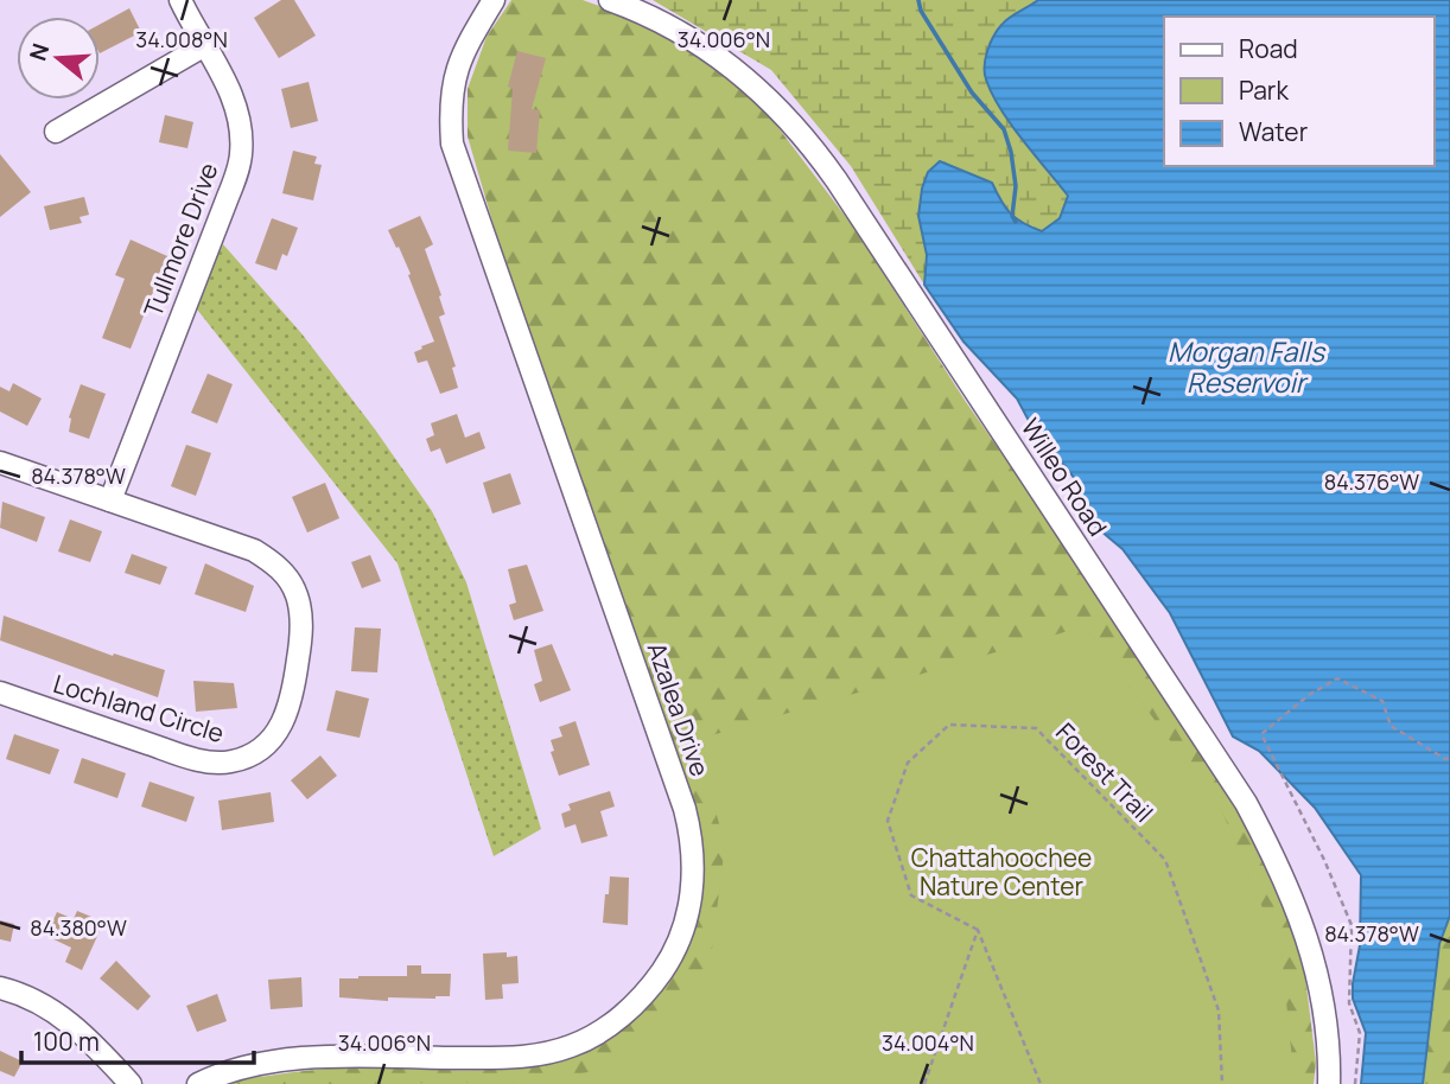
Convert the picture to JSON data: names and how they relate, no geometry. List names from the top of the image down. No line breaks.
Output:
{"streets":{"street":["Tullmore Drive","Willeo Road","Lochland Circle","Azalea Drive"],"path":["Forest Trail"]},"crossings":[["Tullmore Drive","Lochland Circle"]],"water":["Morgan Falls Reservoir"],"parks":["Chattahoochee Nature Center"],"legend":["Road","Park","Water"],"scale_bar":"100 m","north":"left","coordinates":["34.008°N","34.006°N","84.378°W","84.376°W","84.380°W","34.004°N"]}
